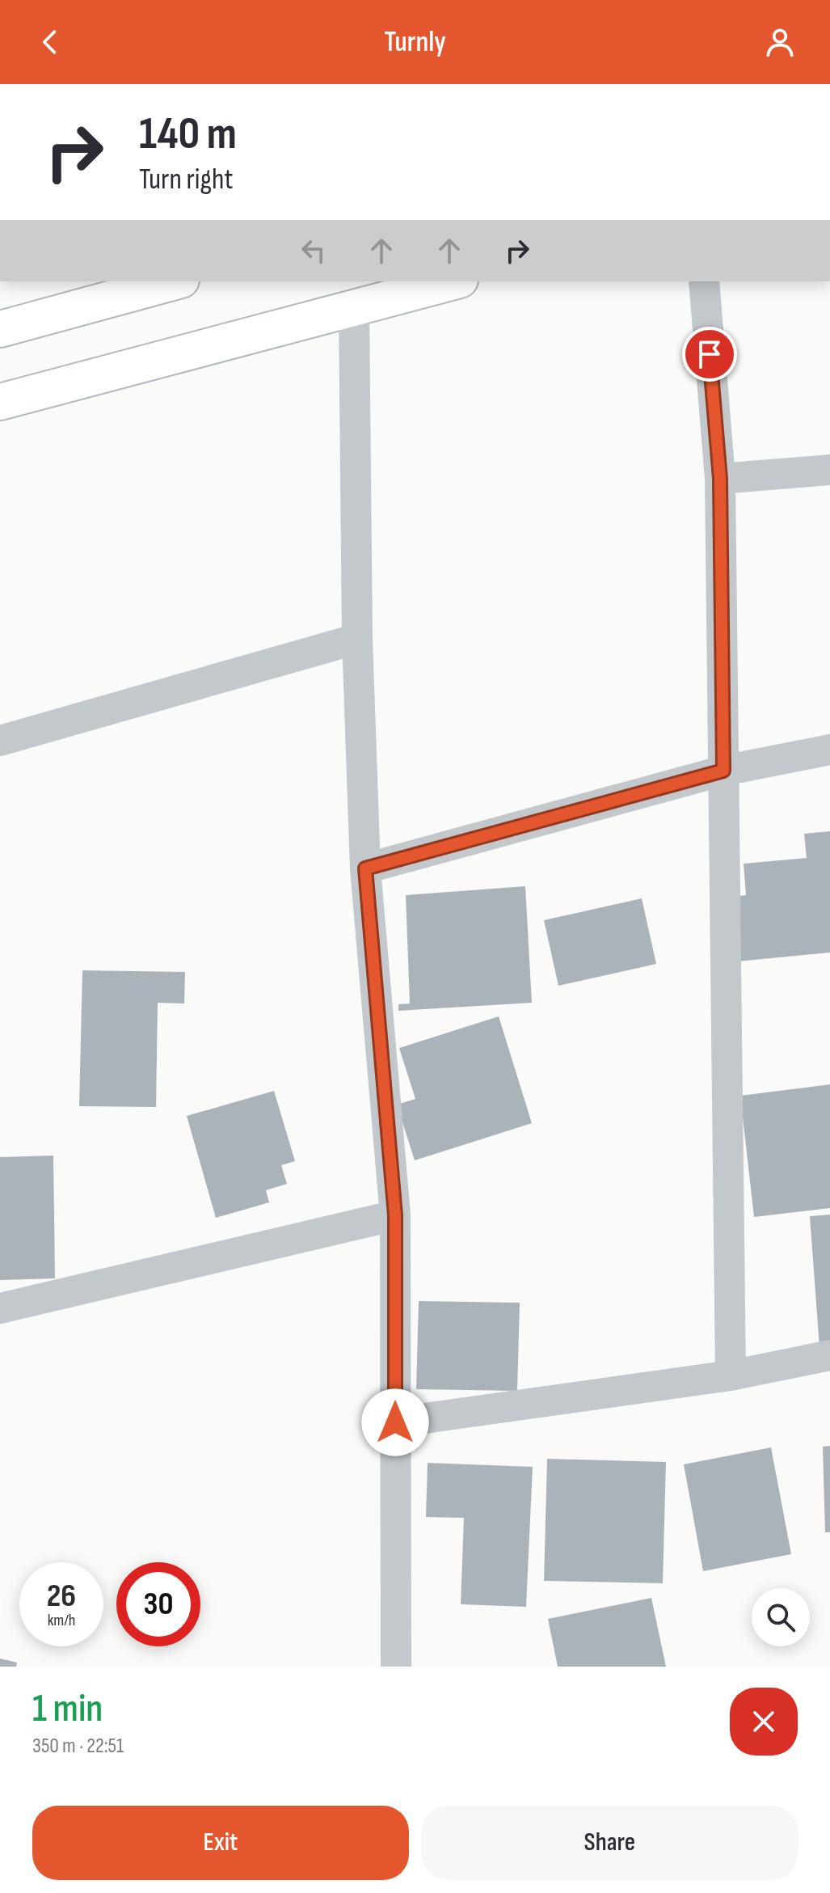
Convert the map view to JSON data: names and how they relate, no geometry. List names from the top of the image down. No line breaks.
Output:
{"page":{"header":"Turnly","turn":["140 m","Turn right"],"speed":"26 km/h","limit":"30","heading":["1 min","350 m · 22:51"],"buttons":["Exit","Share"]}}
